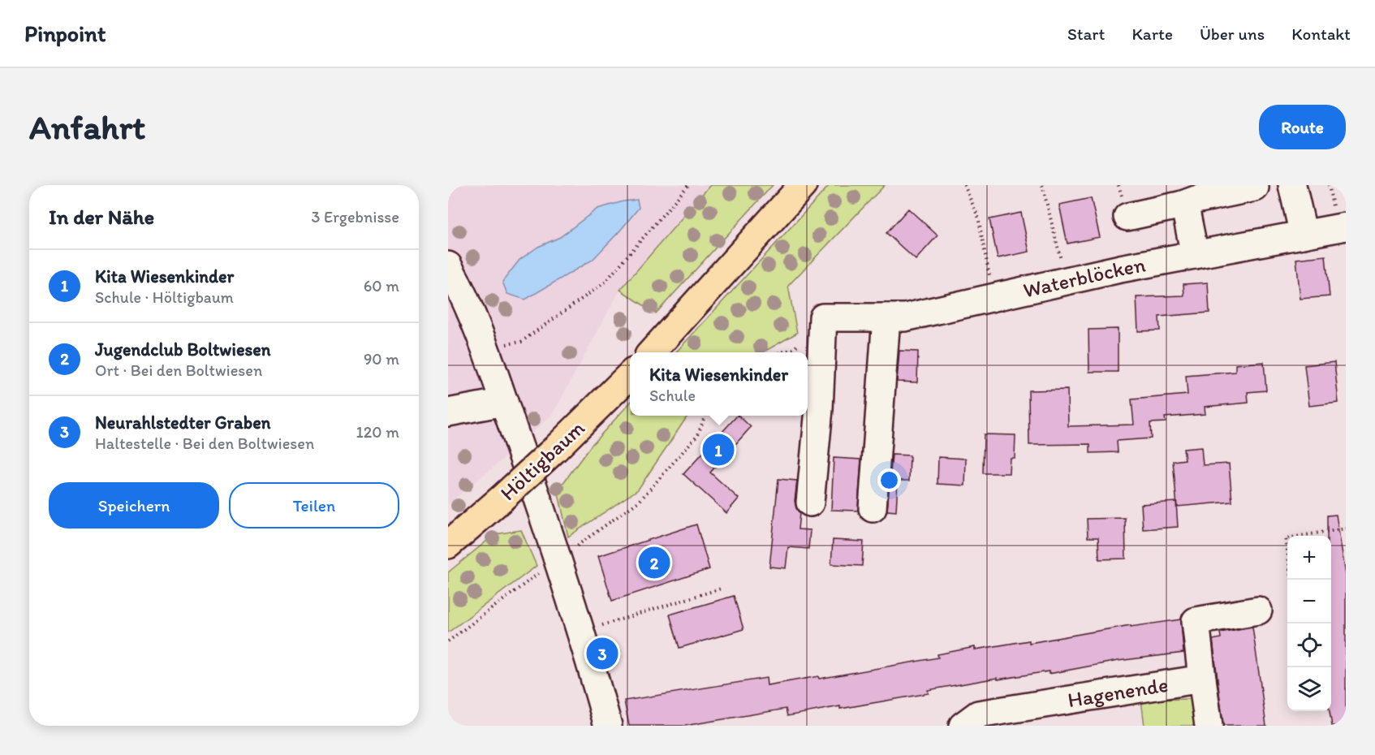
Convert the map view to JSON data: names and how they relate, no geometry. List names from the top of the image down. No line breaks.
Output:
{"streets":{"main road":["Höltigbaum"],"street":["Waterblöcken","Hagenende"]},"page":{"header":"Pinpoint","nav":["Start","Karte","Über uns","Kontakt"],"buttons":["Route",["Speichern","Teilen"]],"title":"Anfahrt","heading":["In der Nähe","3 Ergebnisse"],"list":[{"mark":"1","name":"Kita Wiesenkinder","note":"Schule · Höltigbaum","value":"60 m"},{"mark":"2","name":"Jugendclub Boltwiesen","note":"Ort · Bei den Boltwiesen","value":"90 m"},{"mark":"3","name":"Neurahlstedter Graben","note":"Haltestelle · Bei den Boltwiesen","value":"120 m"}],"popup":["Kita Wiesenkinder","Schule"],"pins":["1","2","3"],"map_buttons":["+","−"]}}
